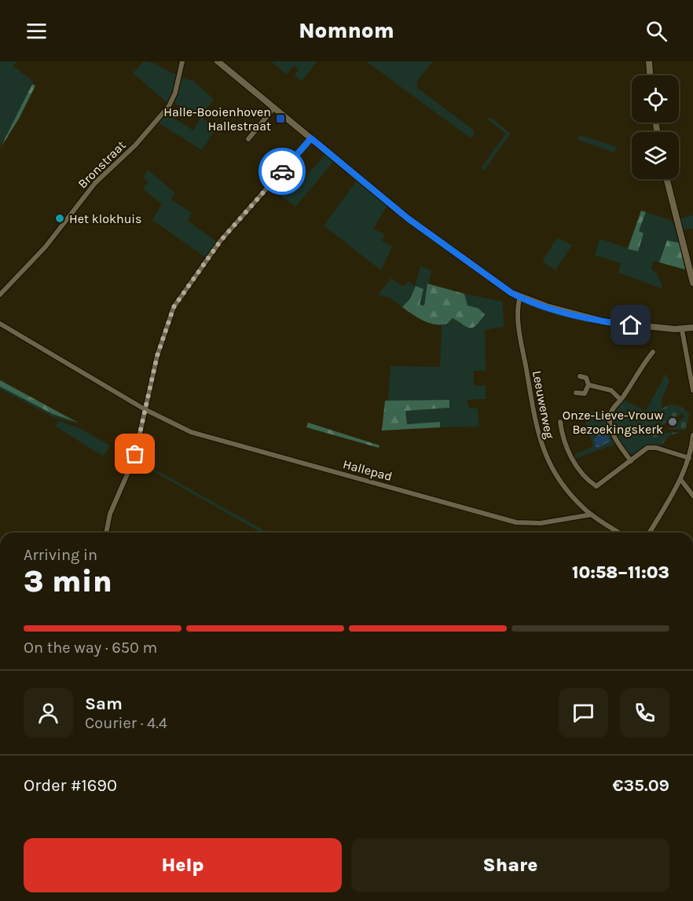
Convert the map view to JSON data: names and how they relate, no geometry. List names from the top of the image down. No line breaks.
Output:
{"streets":{"street":["Bronstraat","Leeuwerweg","Hallepad"]},"crossings":[["Leeuwerweg","Hallepad"]],"places":{"transit":["Halle-Booienhoven Hallestraat"],"other":["Het klokhuis","Onze-Lieve-Vrouw Bezoekingskerk"]},"page":{"header":"Nomnom","heading":["3 min","Arriving in","10:58–11:03"],"panel":["Sam","Courier · 4.4","Order #1690","€35.09"],"bar":"On the way · 650 m","buttons":["Help","Share"]}}
